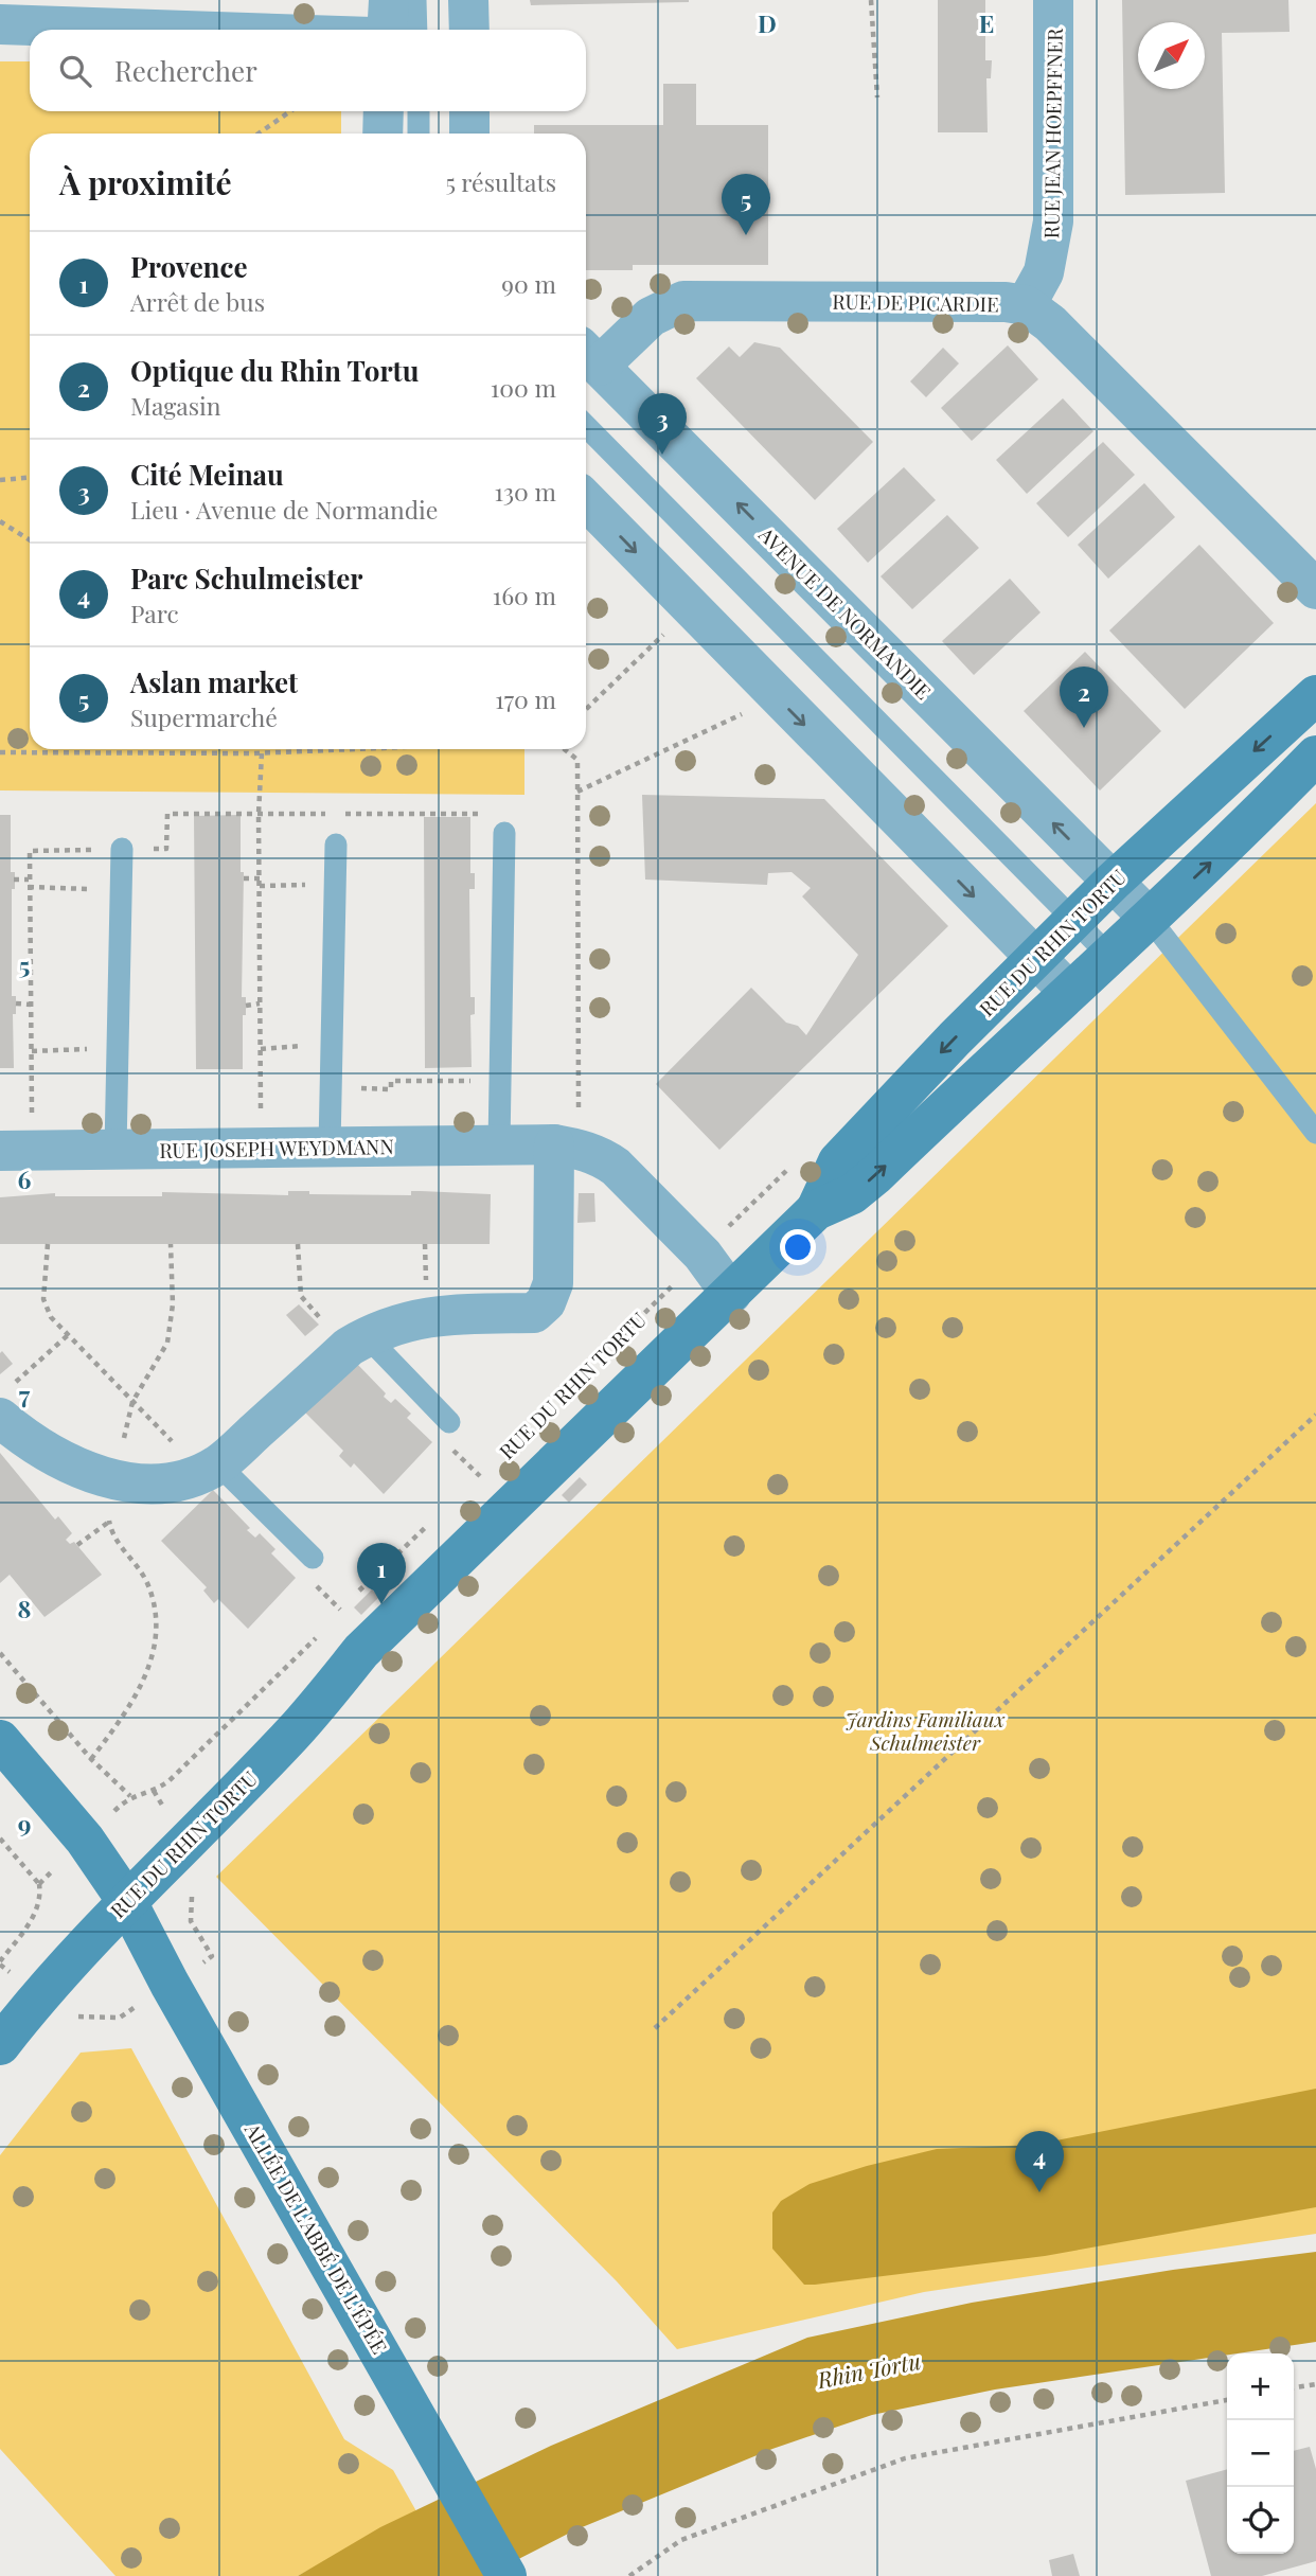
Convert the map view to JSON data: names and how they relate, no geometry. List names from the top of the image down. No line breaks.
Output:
{"streets":{"street":["RUE JEAN HOEPFFNER","RUE DE PICARDIE","AVENUE DE NORMANDIE","RUE DU RHIN TORTU","RUE JOSEPH WEYDMANN","ALLÉE DE L'ABBÉ DE L'ÉPÉE"]},"crossings":[["RUE JEAN HOEPFFNER","RUE DE PICARDIE"],["RUE DE PICARDIE","AVENUE DE NORMANDIE"],["AVENUE DE NORMANDIE","RUE DU RHIN TORTU"],["RUE DU RHIN TORTU","RUE JOSEPH WEYDMANN"],["RUE DU RHIN TORTU","ALLÉE DE L'ABBÉ DE L'ÉPÉE"]],"water":["Rhin Tortu"],"parks":["Jardins Familiaux Schulmeister"],"north":"top right","page":{"search":"Rechercher","heading":["À proximité","5 résultats"],"pins":["5","3","2","1","4"],"list":[{"mark":"1","name":"Provence","note":"Arrêt de bus","value":"90 m"},{"mark":"2","name":"Optique du Rhin Tortu","note":"Magasin","value":"100 m"},{"mark":"3","name":"Cité Meinau","note":"Lieu · Avenue de Normandie","value":"130 m"},{"mark":"4","name":"Parc Schulmeister","note":"Parc","value":"160 m"},{"mark":"5","name":"Aslan market","note":"Supermarché","value":"170 m"}],"map_buttons":["+","−"]},"grid":{"columns":["D","E"],"rows":["5","6","7","8","9"]}}
